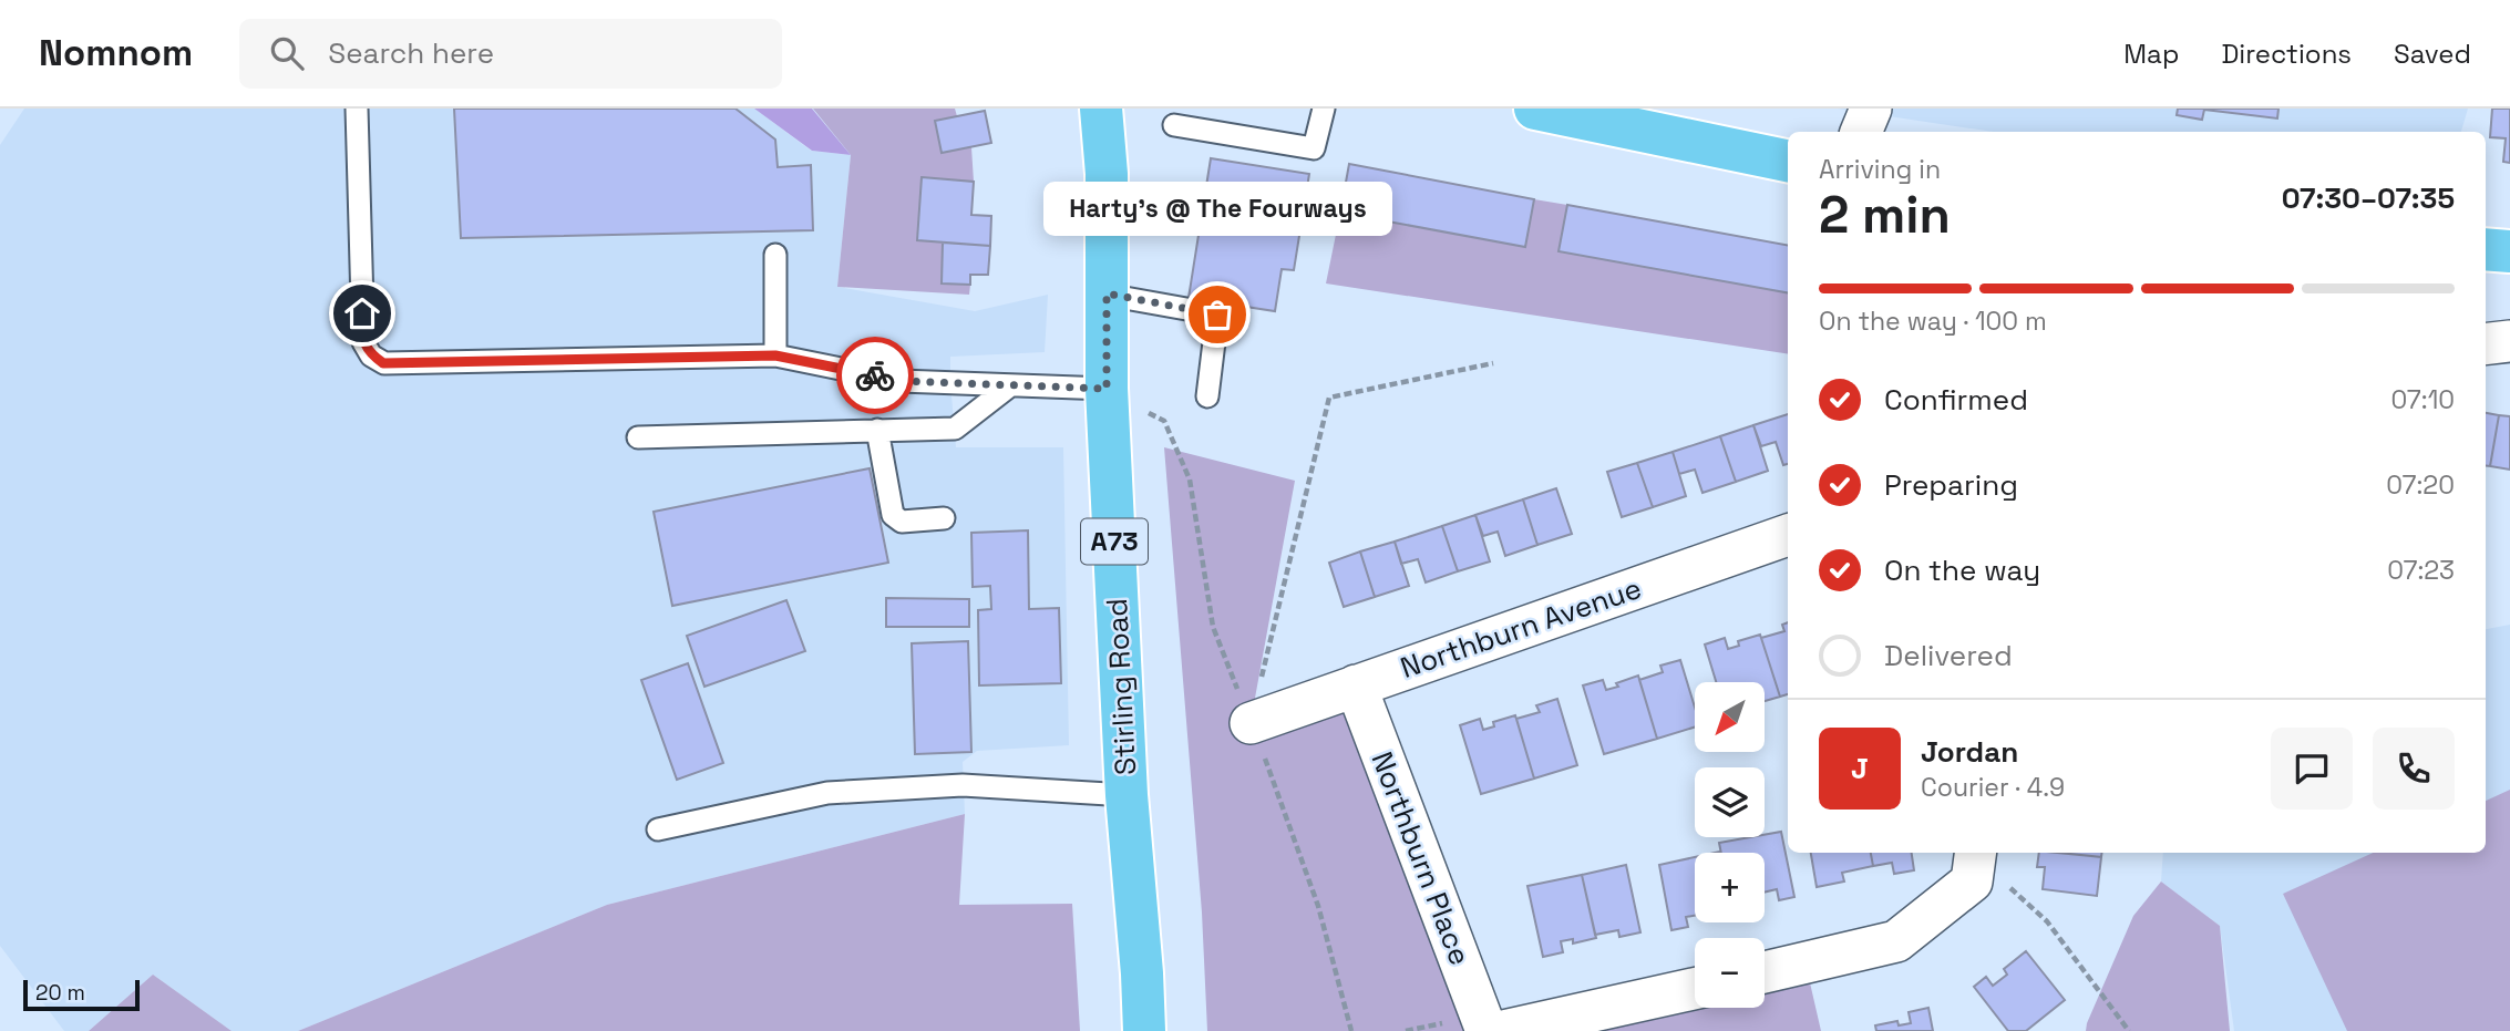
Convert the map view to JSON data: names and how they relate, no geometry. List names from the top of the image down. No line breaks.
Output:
{"streets":{"main road":["A73","Stirling Road"],"street":["Northburn Avenue","Northburn Place"]},"crossings":[["Northburn Avenue","Northburn Place"]],"places":["Harty's @ The Fourways"],"scale_bar":"20 m","north":"bottom left","page":{"header":"Nomnom","search":"Search here","nav":["Map","Directions","Saved"],"heading":["2 min","Arriving in","07:30–07:35"],"panel":["Jordan","Courier · 4.9"],"bubble":"Harty's @ The Fourways","bar":"On the way · 100 m","list":[["Confirmed","07:10"],["Preparing","07:20"],["On the way","07:23"],"Delivered"],"map_buttons":["+","−"],"round":"J","scale":"20 m"}}
